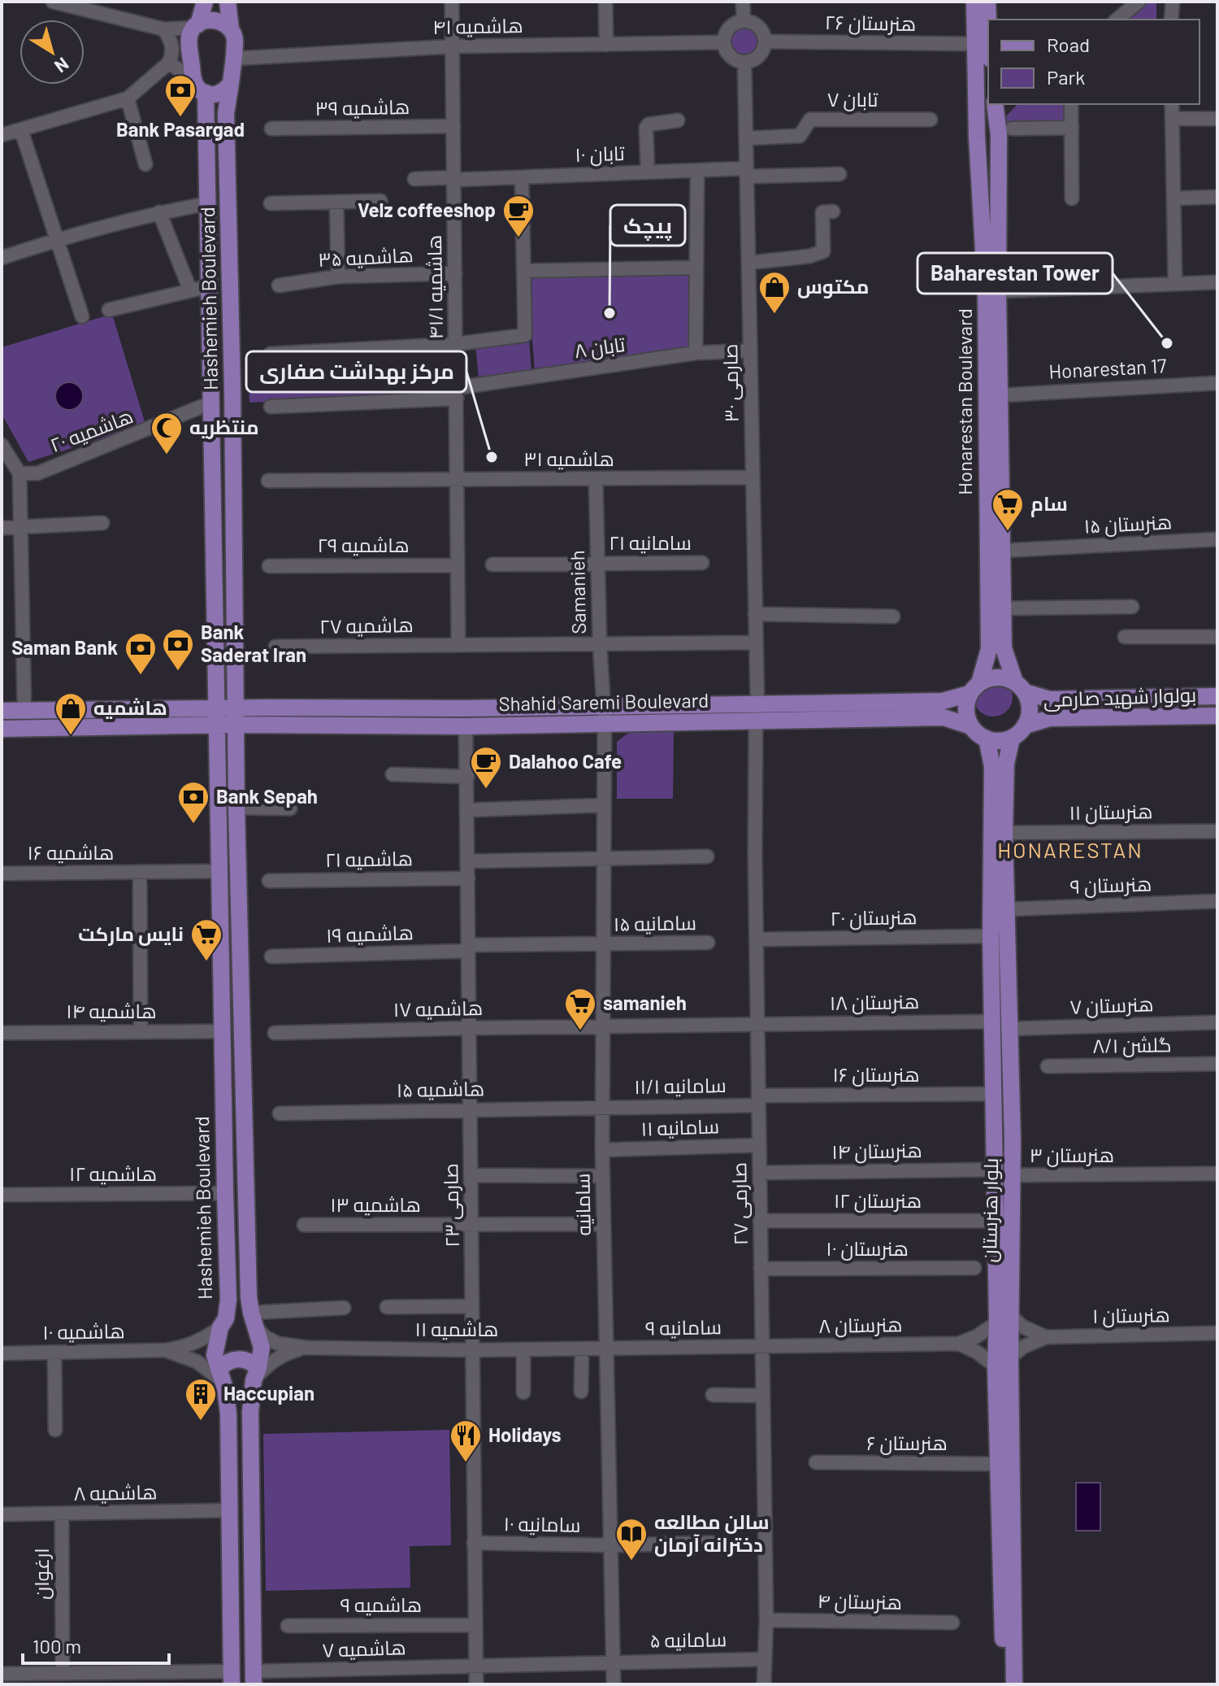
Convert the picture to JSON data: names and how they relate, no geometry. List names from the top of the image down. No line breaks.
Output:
{"streets":{"main road":["Hashemieh Boulevard","Honarestan Boulevard","بولوار شهید صارمی","Shahid Saremi Boulevard","بلوار هنرستان"],"street":["هنرستان ۲۶","هاشمیه ۴۱","تابان ۷","هاشمیه ۳۹","تابان ۱۰","هاشمیه ۳۵","هاشمیه ۴۱/۱","تابان ۸","Honarestan 17","صارمی ۳۰","هاشمیه ۲۰","هاشمیه ۳۱","هنرستان ۱۵","سامانیه ۲۱","هاشمیه ۲۹","Samanieh","هاشمیه ۲۷","هنرستان ۱۱","هاشمیه ۱۶","هاشمیه ۲۱","هنرستان ۹","هنرستان ۲۰","سامانیه ۱۵","هاشمیه ۱۹","هنرستان ۱۸","هنرستان ۷","هاشمیه ۱۷","هاشمیه ۱۴","گلشن ۸/۱","هنرستان ۱۶","سامانیه ۱۱/۱","هاشمیه ۱۵","سامانیه ۱۱","هنرستان ۱۴","هنرستان ۳","هاشمیه ۱۲","هنرستان ۱۲","صارمی ۲۷","سامانیه","هاشمیه ۱۳","صارمی ۲۳","هنرستان ۱۰","هنرستان ۱","هنرستان ۸","سامانیه ۹","هاشمیه ۱۱","هاشمیه ۱۰","هنرستان ۶","هاشمیه ۸","سامانیه ۱۰","ارغوان","هنرستان ۴","هاشمیه ۹","سامانیه ۵","هاشمیه ۷"]},"crossings":[["هنرستان ۲۶","هاشمیه ۴۱"],["هنرستان ۲۶","صارمی ۳۰"],["هنرستان ۲۶","Honarestan Boulevard"],["هاشمیه ۴۱","هاشمیه ۴۱/۱"],["هاشمیه ۴۱","Hashemieh Boulevard"],["هاشمیه ۴۱","صارمی ۳۰"],["تابان ۷","صارمی ۳۰"],["هاشمیه ۳۹","هاشمیه ۴۱/۱"],["تابان ۱۰","هاشمیه ۴۱/۱"],["تابان ۱۰","صارمی ۳۰"],["هاشمیه ۳۵","هاشمیه ۴۱/۱"],["هاشمیه ۴۱/۱","تابان ۸"],["هاشمیه ۴۱/۱","هاشمیه ۳۱"],["هاشمیه ۴۱/۱","هاشمیه ۲۹"],["هاشمیه ۴۱/۱","هاشمیه ۲۷"],["Hashemieh Boulevard","هاشمیه ۲۰"],["Hashemieh Boulevard","Shahid Saremi Boulevard"],["Hashemieh Boulevard","هاشمیه ۱۶"],["Hashemieh Boulevard","هاشمیه ۱۴"],["Hashemieh Boulevard","هاشمیه ۱۲"],["Hashemieh Boulevard","هاشمیه ۸"],["Hashemieh Boulevard","هاشمیه ۷"],["تابان ۸","صارمی ۳۰"],["Honarestan 17","Honarestan Boulevard"],["صارمی ۳۰","هاشمیه ۳۱"],["صارمی ۳۰","هاشمیه ۲۷"],["صارمی ۳۰","Shahid Saremi Boulevard"],["Honarestan Boulevard","هنرستان ۱۵"],["Honarestan Boulevard","بولوار شهید صارمی"],["Honarestan Boulevard","Shahid Saremi Boulevard"],["Honarestan Boulevard","بلوار هنرستان"],["هاشمیه ۳۱","Samanieh"],["سامانیه ۲۱","Samanieh"],["Samanieh","هاشمیه ۲۷"],["Samanieh","Shahid Saremi Boulevard"],["Samanieh","سامانیه"],["بولوار شهید صارمی","Shahid Saremi Boulevard"],["بولوار شهید صارمی","بلوار هنرستان"],["Shahid Saremi Boulevard","صارمی ۲۷"],["Shahid Saremi Boulevard","سامانیه"],["Shahid Saremi Boulevard","صارمی ۲۳"],["Shahid Saremi Boulevard","بلوار هنرستان"],["هنرستان ۱۱","بلوار هنرستان"],["هاشمیه ۲۱","صارمی ۲۳"],["هنرستان ۹","بلوار هنرستان"],["هنرستان ۲۰","صارمی ۲۷"],["هنرستان ۲۰","بلوار هنرستان"],["سامانیه ۱۵","هاشمیه ۱۹"],["سامانیه ۱۵","سامانیه"],["هاشمیه ۱۹","صارمی ۲۳"],["هنرستان ۱۸","هاشمیه ۱۷"],["هنرستان ۱۸","صارمی ۲۷"],["هنرستان ۱۸","سامانیه"],["هنرستان ۱۸","بلوار هنرستان"],["هنرستان ۷","بلوار هنرستان"],["هاشمیه ۱۷","سامانیه"],["هاشمیه ۱۷","صارمی ۲۳"],["هنرستان ۱۶","سامانیه ۱۱/۱"],["هنرستان ۱۶","صارمی ۲۷"],["هنرستان ۱۶","بلوار هنرستان"],["سامانیه ۱۱/۱","هاشمیه ۱۵"],["سامانیه ۱۱/۱","صارمی ۲۷"],["سامانیه ۱۱/۱","سامانیه"],["هاشمیه ۱۵","سامانیه"],["هاشمیه ۱۵","صارمی ۲۳"],["سامانیه ۱۱","صارمی ۲۷"],["سامانیه ۱۱","سامانیه"],["هنرستان ۱۴","صارمی ۲۷"],["هنرستان ۱۴","بلوار هنرستان"],["هنرستان ۳","بلوار هنرستان"],["هنرستان ۱۲","صارمی ۲۷"],["هنرستان ۱۲","بلوار هنرستان"],["صارمی ۲۷","هنرستان ۱۰"],["صارمی ۲۷","هنرستان ۸"],["صارمی ۲۷","سامانیه ۹"],["صارمی ۲۷","هنرستان ۴"],["صارمی ۲۷","سامانیه ۵"],["سامانیه","هاشمیه ۱۳"],["سامانیه","سامانیه ۹"],["سامانیه","هاشمیه ۱۱"],["سامانیه","سامانیه ۱۰"],["سامانیه","سامانیه ۵"],["هاشمیه ۱۳","صارمی ۲۳"],["صارمی ۲۳","هاشمیه ۱۱"],["صارمی ۲۳","سامانیه ۱۰"],["صارمی ۲۳","هاشمیه ۹"],["صارمی ۲۳","سامانیه ۵"],["صارمی ۲۳","هاشمیه ۷"],["بلوار هنرستان","هنرستان ۱"],["بلوار هنرستان","هنرستان ۸"],["بلوار هنرستان","هنرستان ۶"],["هنرستان ۱","هنرستان ۸"],["هنرستان ۸","سامانیه ۹"],["سامانیه ۹","هاشمیه ۱۱"],["هاشمیه ۸","ارغوان"],["سامانیه ۵","هاشمیه ۷"]],"districts":["HONARESTAN"],"places":{"bank":["Bank Pasargad","Bank Saderat Iran","Saman Bank","Bank Sepah"],"cafe":["Velz coffeeshop","Dalahoo Cafe"],"other":["پیچک","Baharestan Tower","مرکز بهداشت صفاری"],"shop":["مکتوس","هاشمیه"],"mosque":["منتظریه"],"supermarket":["سام","نایس مارکت","samanieh"],"building":["Haccupian"],"restaurant":["Holidays"],"library":["سالن مطالعه دخترانه آرمان"]},"legend":["Road","Park"],"scale_bar":"100 m","north":"bottom right"}
